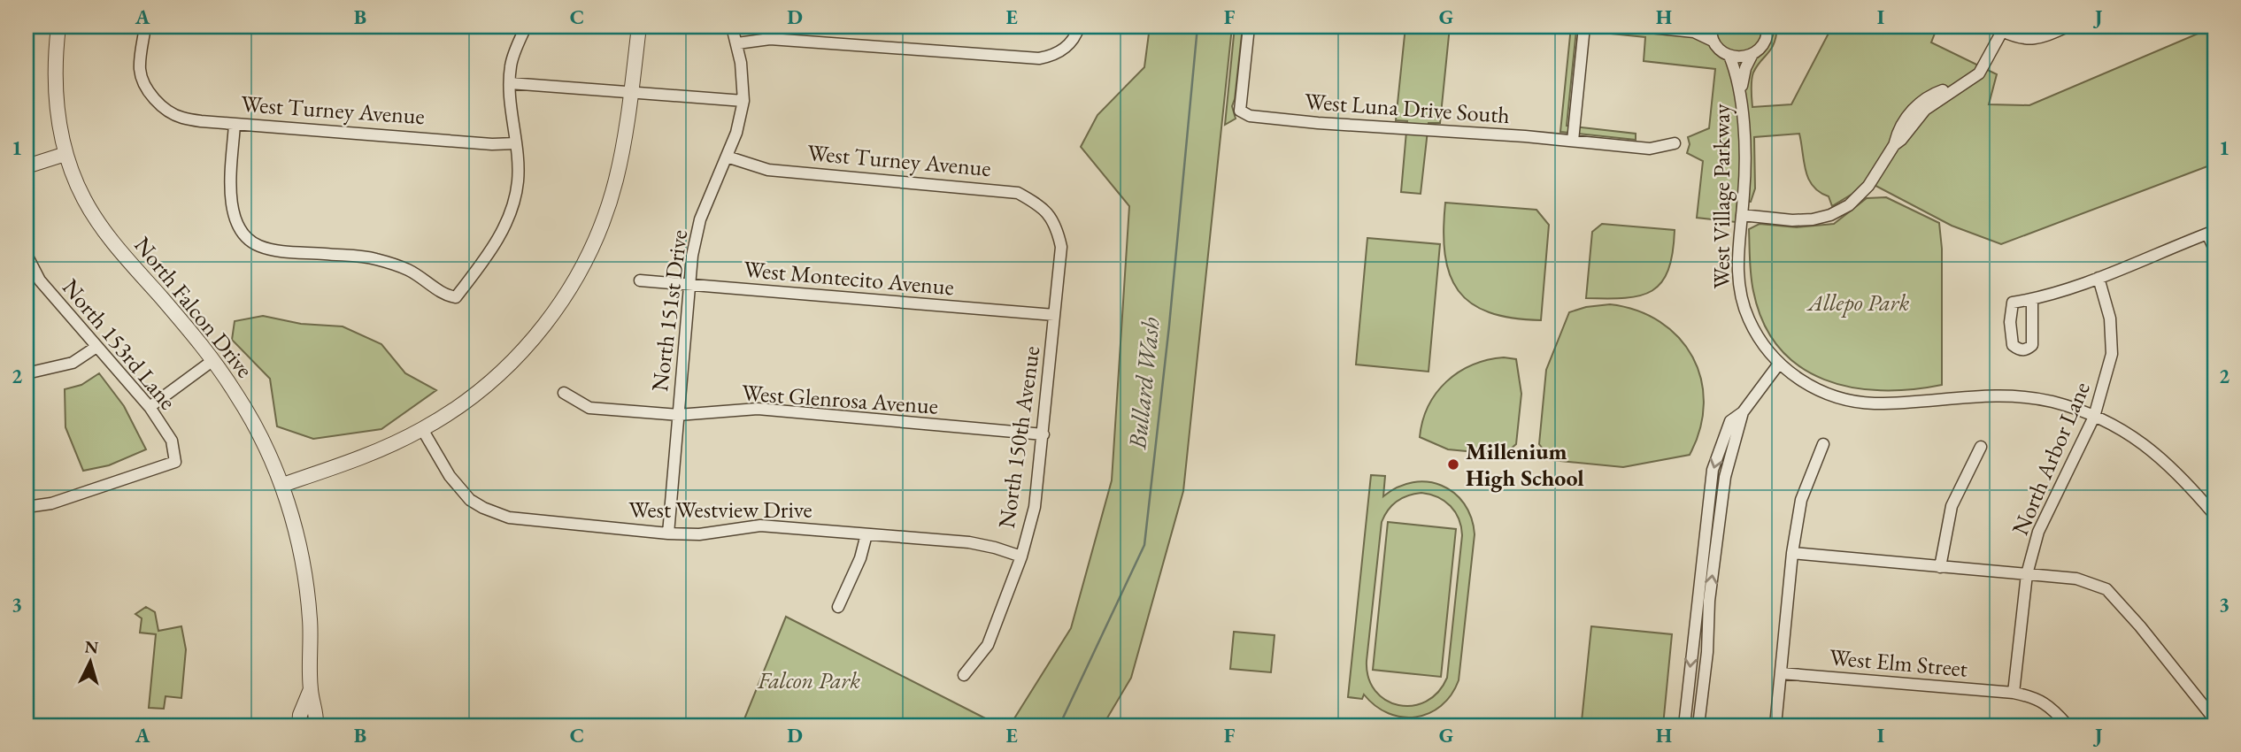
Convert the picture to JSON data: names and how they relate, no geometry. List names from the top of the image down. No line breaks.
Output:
{"streets":{"street":["West Luna Drive South","West Turney Avenue","West Village Parkway","West Montecito Avenue","North Falcon Drive","North 151st Drive","North 153rd Lane","West Glenrosa Avenue","North 150th Avenue","North Arbor Lane","West Westview Drive","West Elm Street"]},"crossings":[["West Turney Avenue","North 151st Drive"],["West Turney Avenue","North 150th Avenue"],["West Village Parkway","North Arbor Lane"],["West Montecito Avenue","North 151st Drive"],["West Montecito Avenue","North 150th Avenue"],["North 151st Drive","West Glenrosa Avenue"],["North 151st Drive","West Westview Drive"],["West Glenrosa Avenue","North 150th Avenue"],["North 150th Avenue","West Westview Drive"],["North Arbor Lane","West Elm Street"]],"water":["Bullard Wash"],"parks":["Allepo Park","Falcon Park"],"places":["Millenium High School"],"north":"top","grid":{"columns":["A","B","C","D","E","F","G","H","I","J"],"rows":["1","2","3"]}}
